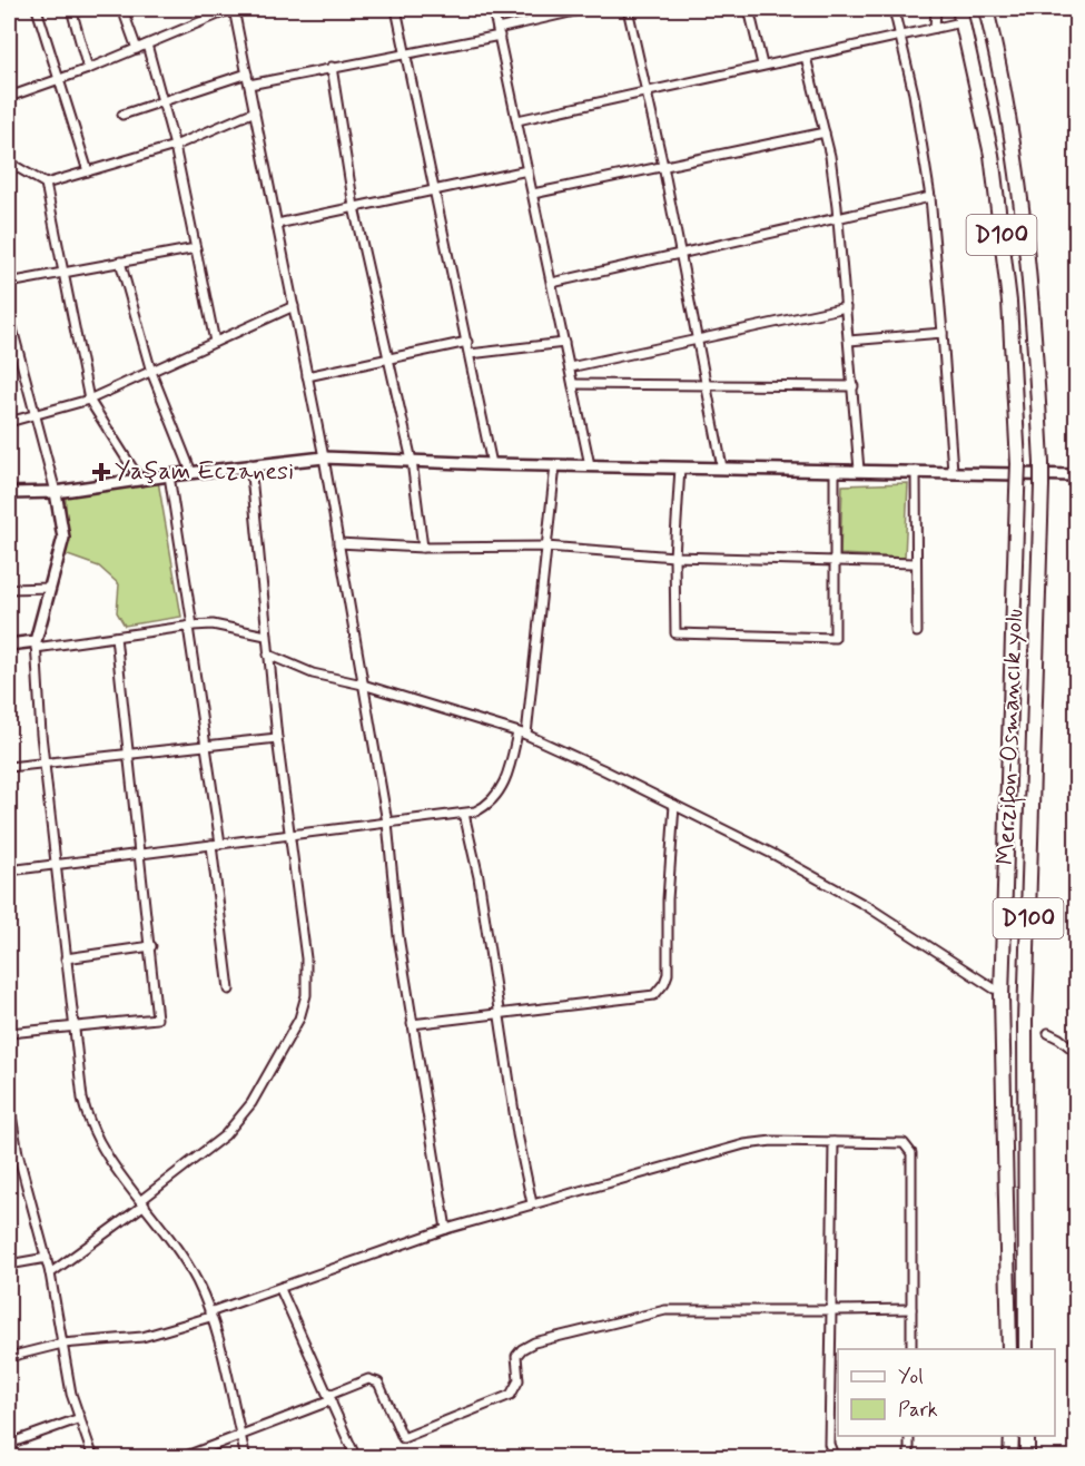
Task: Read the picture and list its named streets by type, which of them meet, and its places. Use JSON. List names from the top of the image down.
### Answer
{
  "streets": {
    "highway": ["D100", "Merzifon-Osmancık yolu"]
  },
  "places": {
    "health": ["Yaşam Eczanesi"]
  },
  "legend": ["Yol", "Park"]
}
